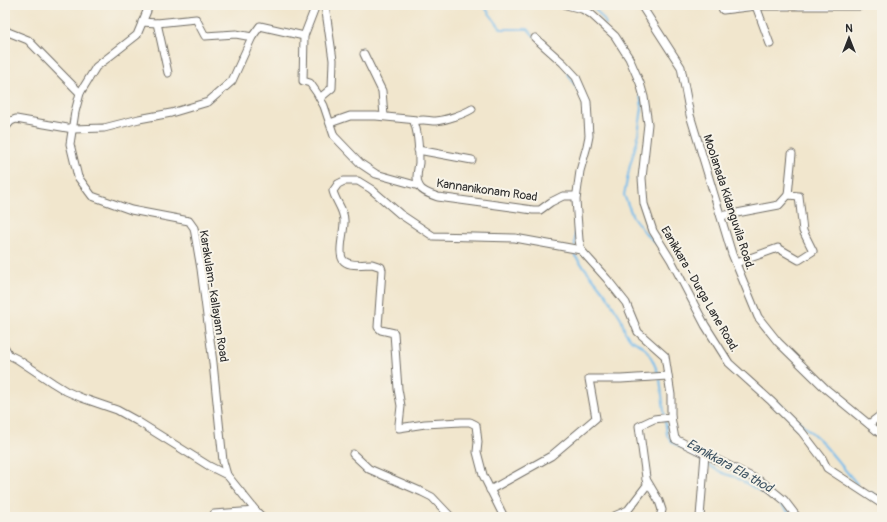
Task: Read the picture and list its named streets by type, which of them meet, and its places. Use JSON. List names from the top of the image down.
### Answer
{
  "streets": {
    "street": [
      "Kannanikonam Road",
      "Moolanada Kidanguvila Road.",
      "Eanikkara - Durga Lane Road.",
      "Karakulam- Kallayam Road"
    ]
  },
  "water": ["Eanikkara Ela thod"],
  "north": "top"
}
